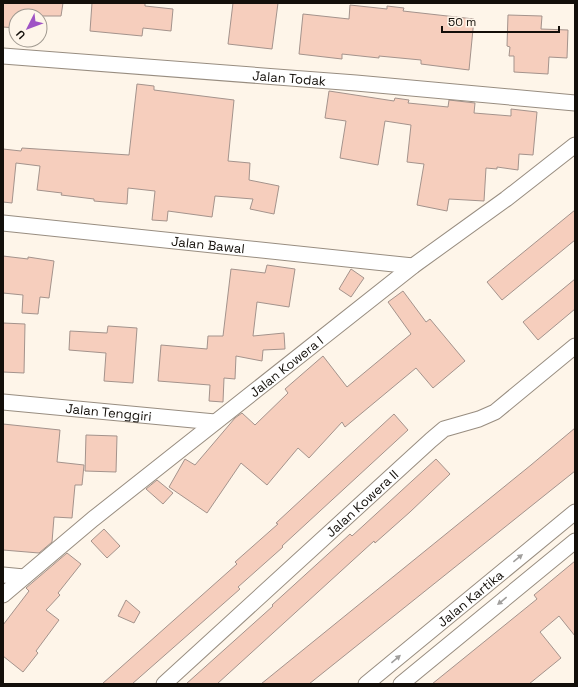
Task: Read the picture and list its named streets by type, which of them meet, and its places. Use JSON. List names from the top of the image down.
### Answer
{
  "streets": {
    "street": [
      "Jalan Todak",
      "Jalan Bawal",
      "Jalan Kowera I",
      "Jalan Tenggiri",
      "Jalan Kowera II",
      "Jalan Kartika"
    ]
  },
  "crossings": [
    ["Jalan Bawal", "Jalan Kowera I"],
    ["Jalan Kowera I", "Jalan Tenggiri"]
  ],
  "scale_bar": "50 m",
  "north": "bottom left"
}
